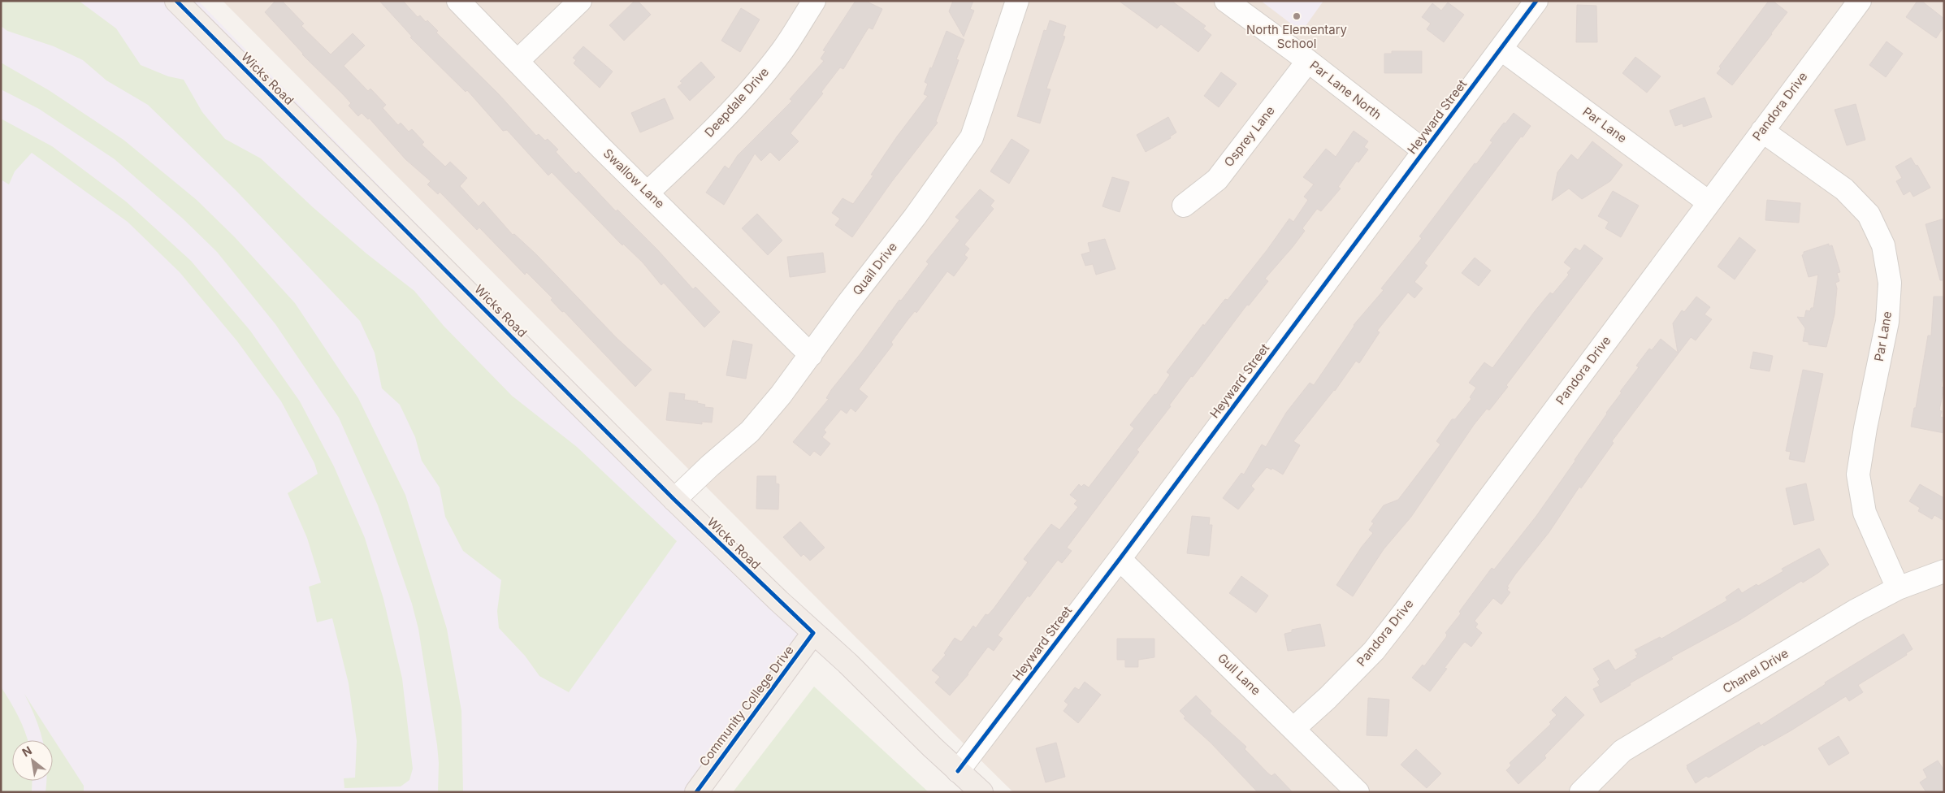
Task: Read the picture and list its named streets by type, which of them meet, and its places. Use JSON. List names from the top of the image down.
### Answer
{
  "streets": {
    "main road": ["Wicks Road", "Community College Drive"],
    "street": [
      "Par Lane North",
      "Deepdale Drive",
      "Pandora Drive",
      "Heyward Street",
      "Par Lane",
      "Osprey Lane",
      "Swallow Lane",
      "Quail Drive",
      "Chanel Drive",
      "Gull Lane"
    ]
  },
  "crossings": [
    ["Wicks Road", "Heyward Street"],
    ["Wicks Road", "Quail Drive"],
    ["Wicks Road", "Community College Drive"],
    ["Par Lane North", "Heyward Street"],
    ["Par Lane North", "Osprey Lane"],
    ["Deepdale Drive", "Swallow Lane"],
    ["Pandora Drive", "Par Lane"],
    ["Pandora Drive", "Gull Lane"],
    ["Heyward Street", "Par Lane"],
    ["Heyward Street", "Gull Lane"],
    ["Par Lane", "Chanel Drive"],
    ["Swallow Lane", "Quail Drive"]
  ],
  "places": ["North Elementary School"],
  "north": "top left"
}
